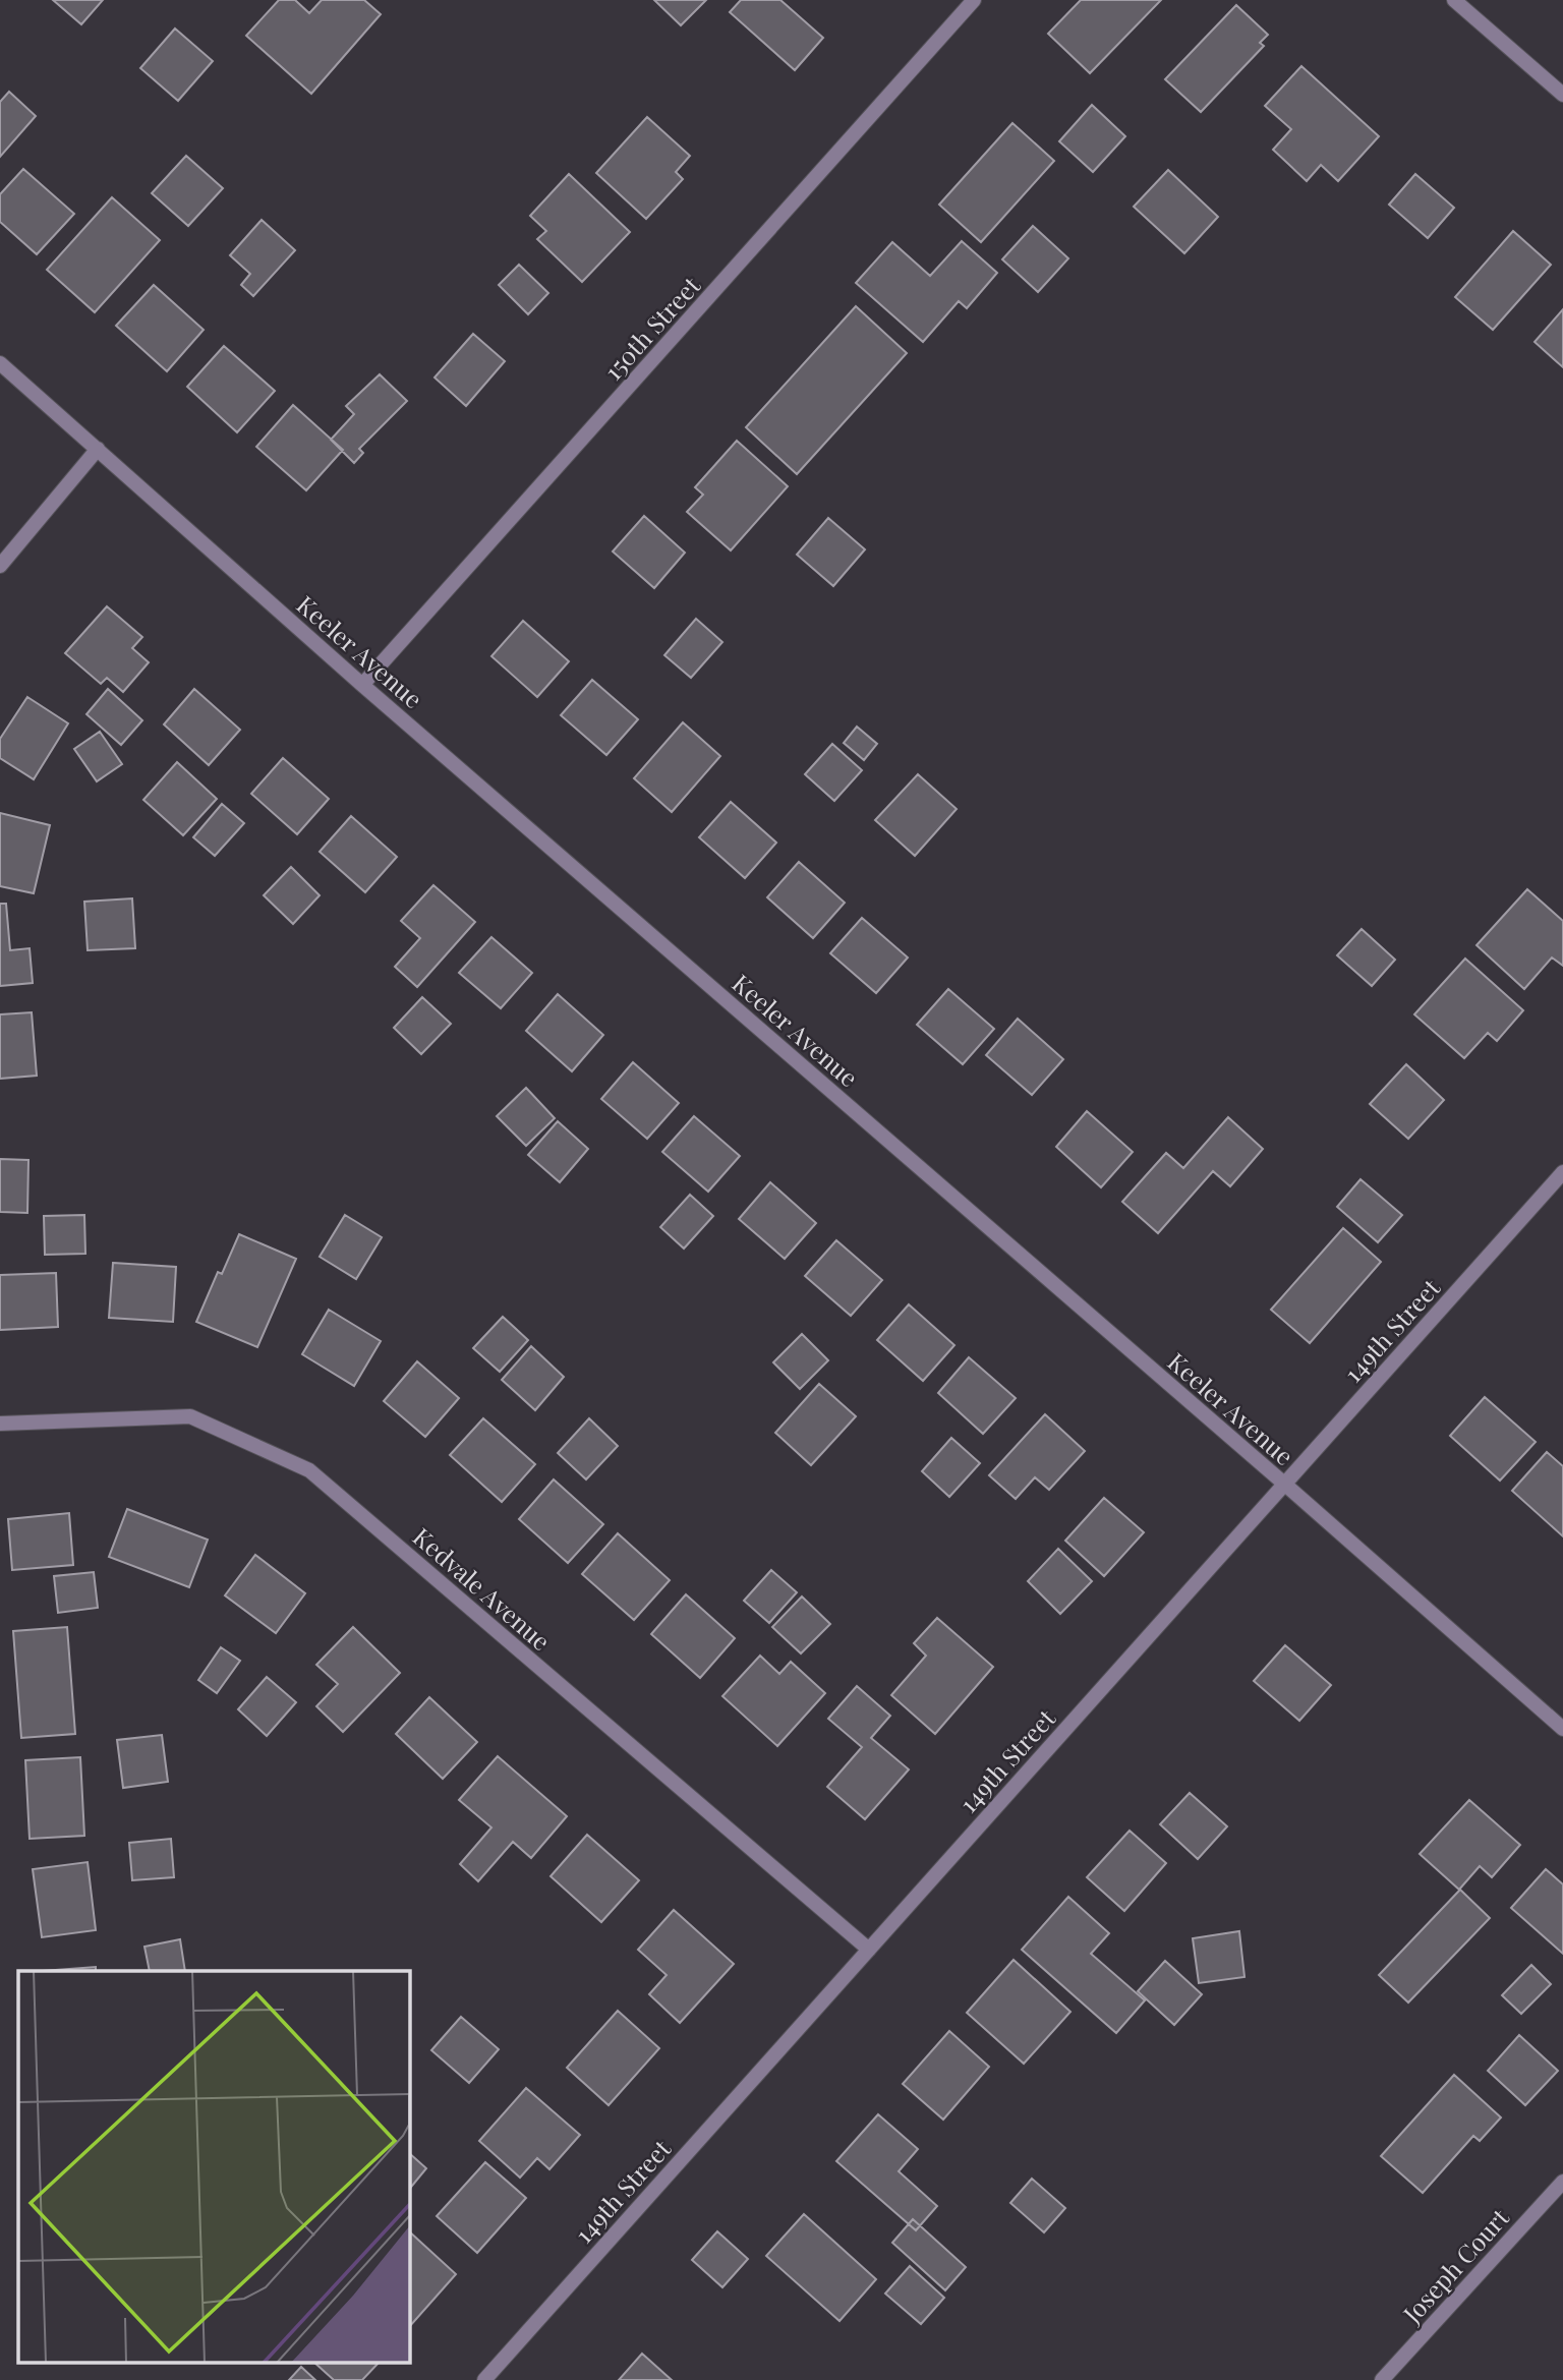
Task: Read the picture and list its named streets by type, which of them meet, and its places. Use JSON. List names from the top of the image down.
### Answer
{
  "streets": {
    "street": [
      "150th Street",
      "Keeler Avenue",
      "149th Street",
      "Kedvale Avenue",
      "Joseph Court"
    ]
  },
  "crossings": [
    ["150th Street", "Keeler Avenue"],
    ["Keeler Avenue", "149th Street"],
    ["149th Street", "Kedvale Avenue"]
  ]
}
